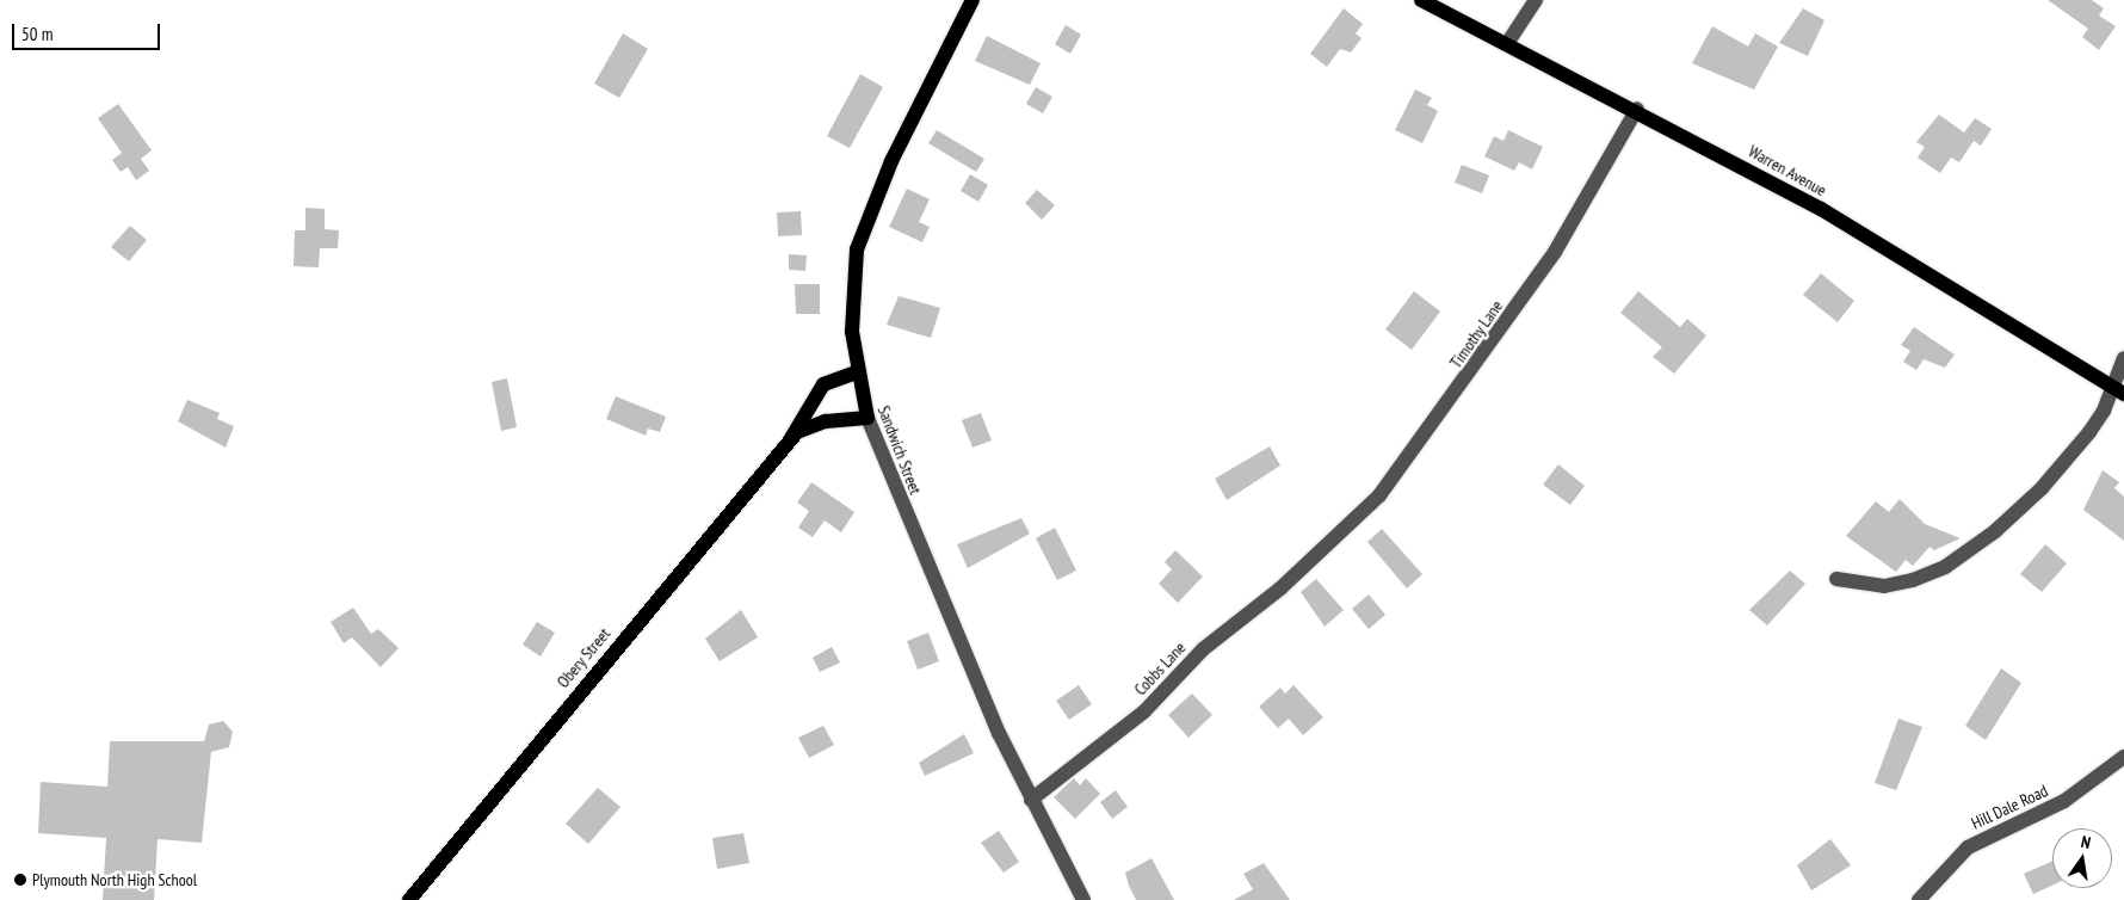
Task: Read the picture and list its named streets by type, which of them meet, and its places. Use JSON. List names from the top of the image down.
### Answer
{
  "streets": {
    "main road": ["Warren Avenue", "Sandwich Street", "Obery Street"],
    "street": ["Timothy Lane", "Cobbs Lane", "Hill Dale Road"]
  },
  "crossings": [
    ["Warren Avenue", "Timothy Lane"],
    ["Timothy Lane", "Cobbs Lane"],
    ["Sandwich Street", "Obery Street"],
    ["Sandwich Street", "Cobbs Lane"]
  ],
  "places": ["Plymouth North High School"],
  "scale_bar": "50 m",
  "north": "top"
}
